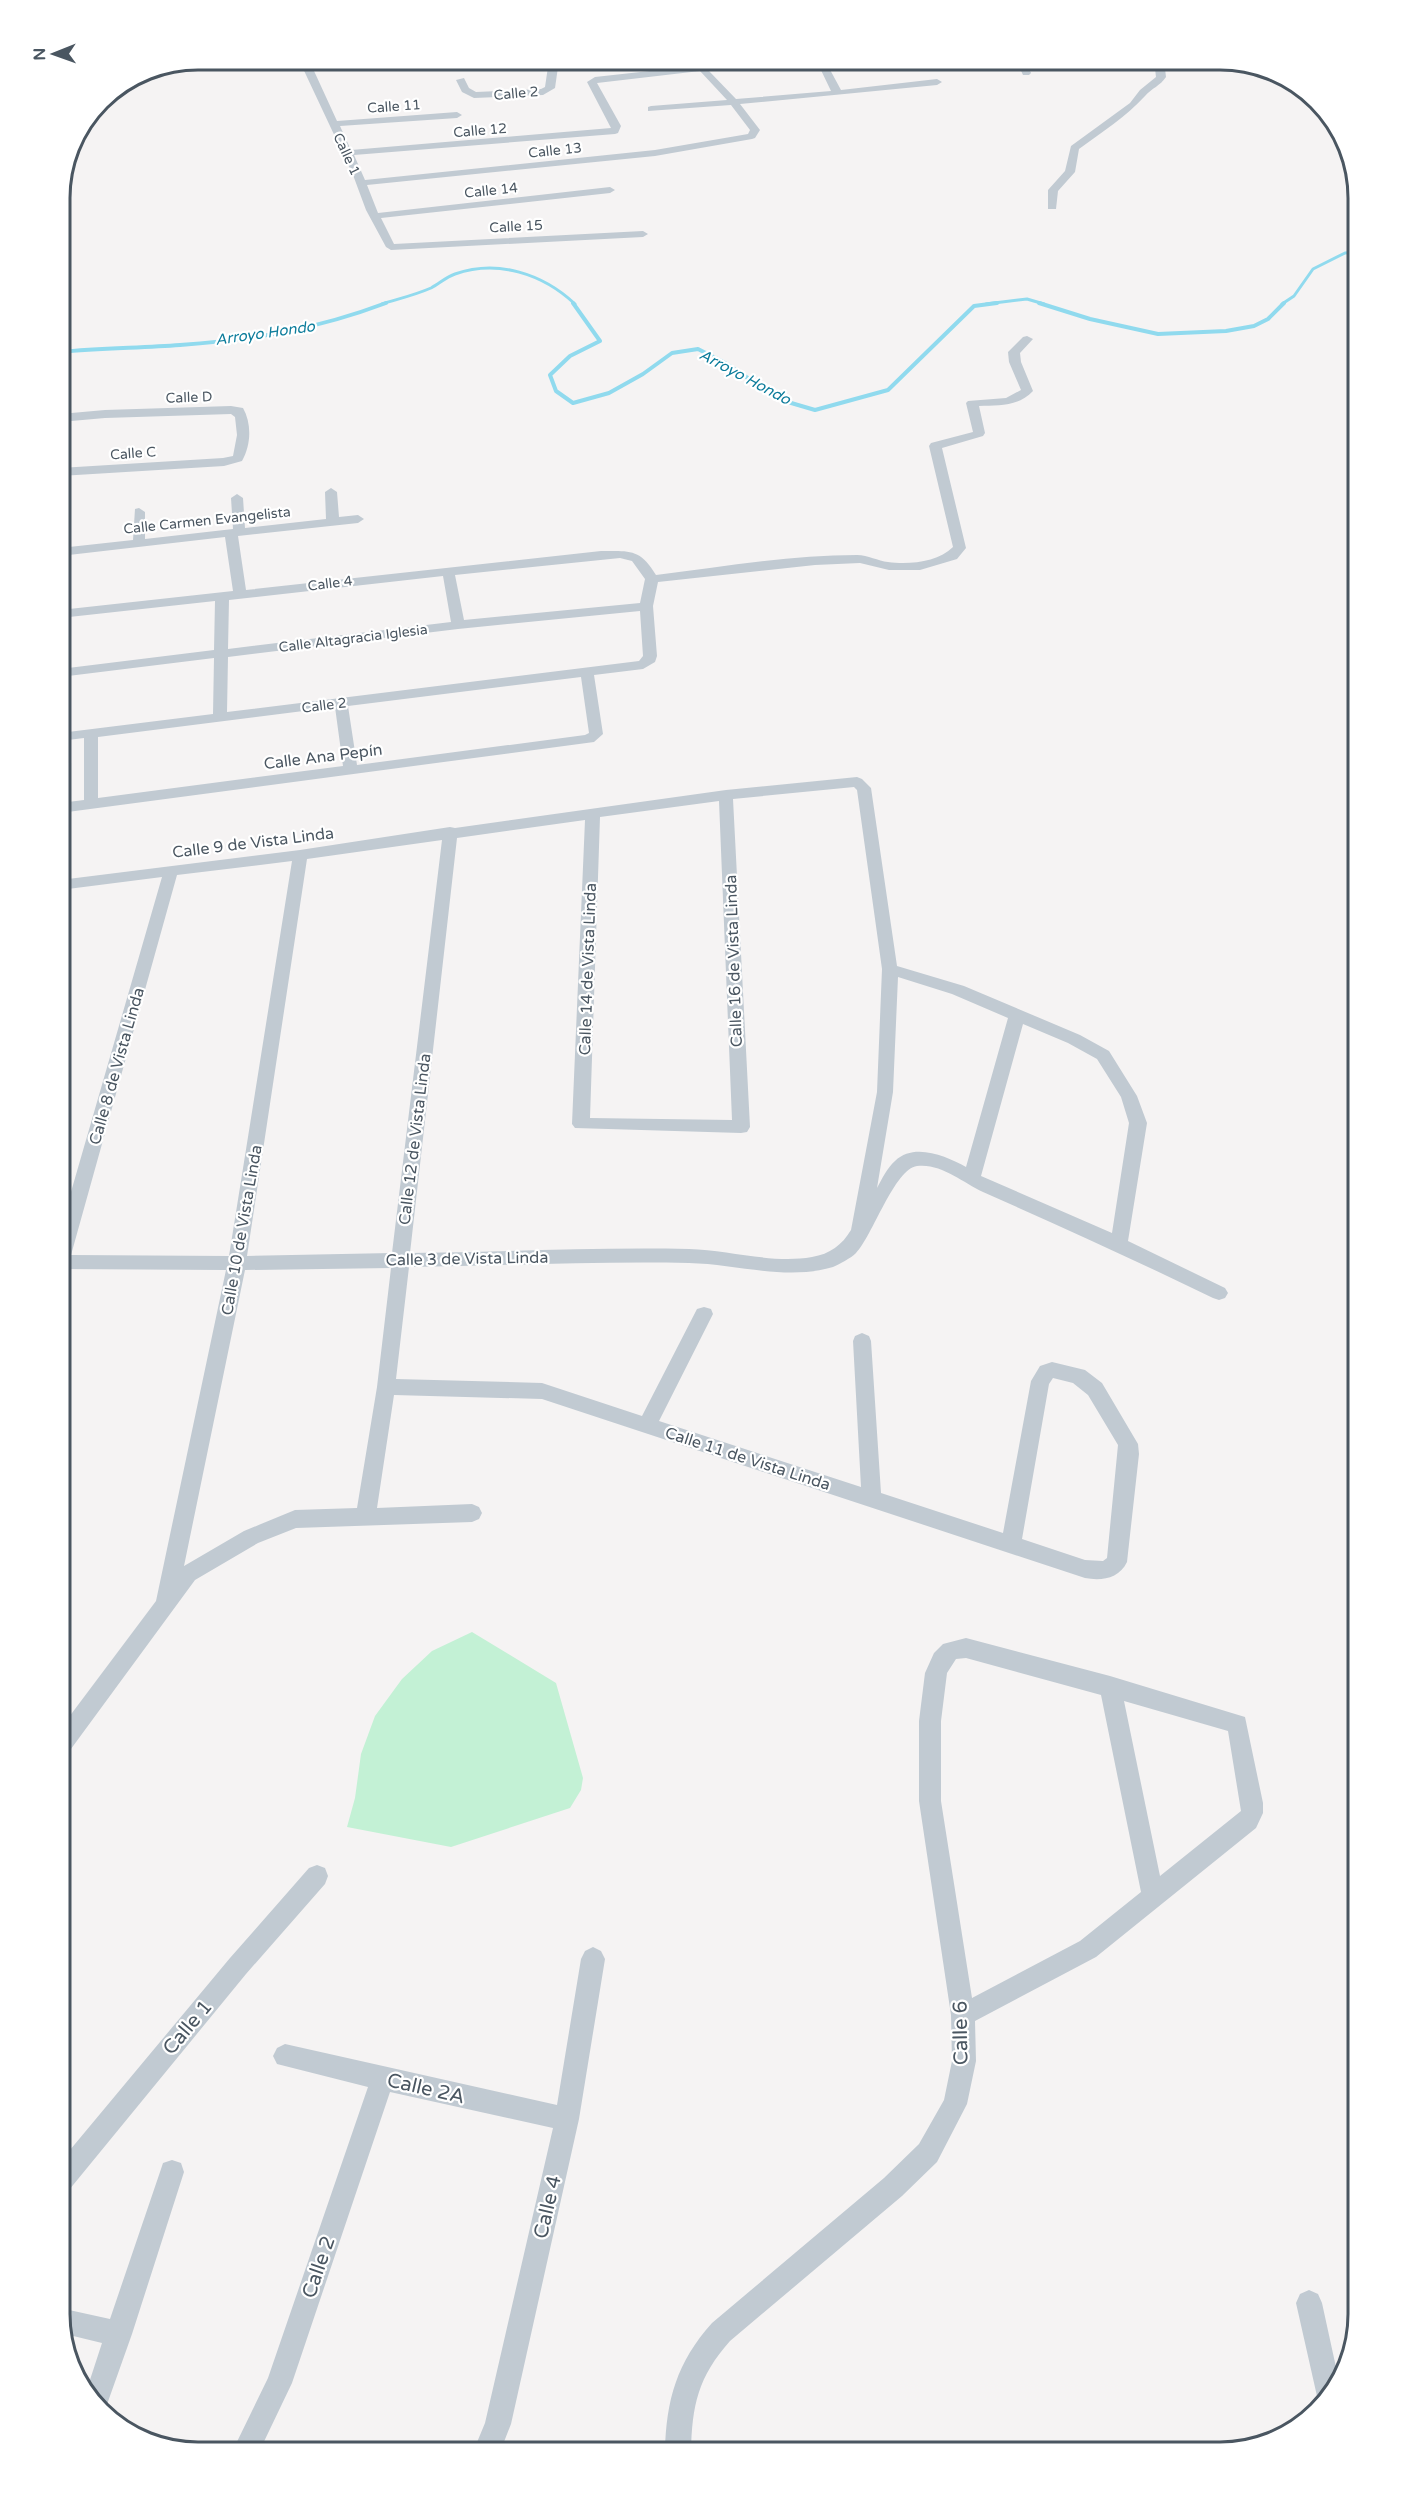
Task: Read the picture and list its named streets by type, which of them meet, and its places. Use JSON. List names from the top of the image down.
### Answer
{
  "streets": {
    "street": [
      "Calle 2",
      "Calle 11",
      "Calle 12",
      "Calle 13",
      "Calle 1",
      "Calle 14",
      "Calle 15",
      "Calle D",
      "Calle C",
      "Calle Carmen Evangelista",
      "Calle 4",
      "Calle Altagracia Iglesia",
      "Calle Ana Pepín",
      "Calle 9 de Vista Linda",
      "Calle 16 de Vista Linda",
      "Calle 14 de Vista Linda",
      "Calle 8 de Vista Linda",
      "Calle 12 de Vista Linda",
      "Calle 10 de Vista Linda",
      "Calle 3 de Vista Linda",
      "Calle 11 de Vista Linda",
      "Calle 6",
      "Calle 2A"
    ]
  },
  "crossings": [
    ["Calle 2", "Calle Altagracia Iglesia"],
    ["Calle 2", "Calle Ana Pepín"],
    ["Calle 2", "Calle 2A"],
    ["Calle 11", "Calle 1"],
    ["Calle 12", "Calle 1"],
    ["Calle 13", "Calle 1"],
    ["Calle 1", "Calle 14"],
    ["Calle 1", "Calle 15"],
    ["Calle D", "Calle C"],
    ["Calle 4", "Calle 2A"],
    ["Calle 9 de Vista Linda", "Calle 16 de Vista Linda"],
    ["Calle 9 de Vista Linda", "Calle 14 de Vista Linda"],
    ["Calle 9 de Vista Linda", "Calle 8 de Vista Linda"],
    ["Calle 9 de Vista Linda", "Calle 12 de Vista Linda"],
    ["Calle 9 de Vista Linda", "Calle 10 de Vista Linda"],
    ["Calle 16 de Vista Linda", "Calle 14 de Vista Linda"],
    ["Calle 12 de Vista Linda", "Calle 3 de Vista Linda"],
    ["Calle 12 de Vista Linda", "Calle 11 de Vista Linda"],
    ["Calle 10 de Vista Linda", "Calle 3 de Vista Linda"]
  ],
  "water": ["Arroyo Hondo"],
  "north": "left"
}
